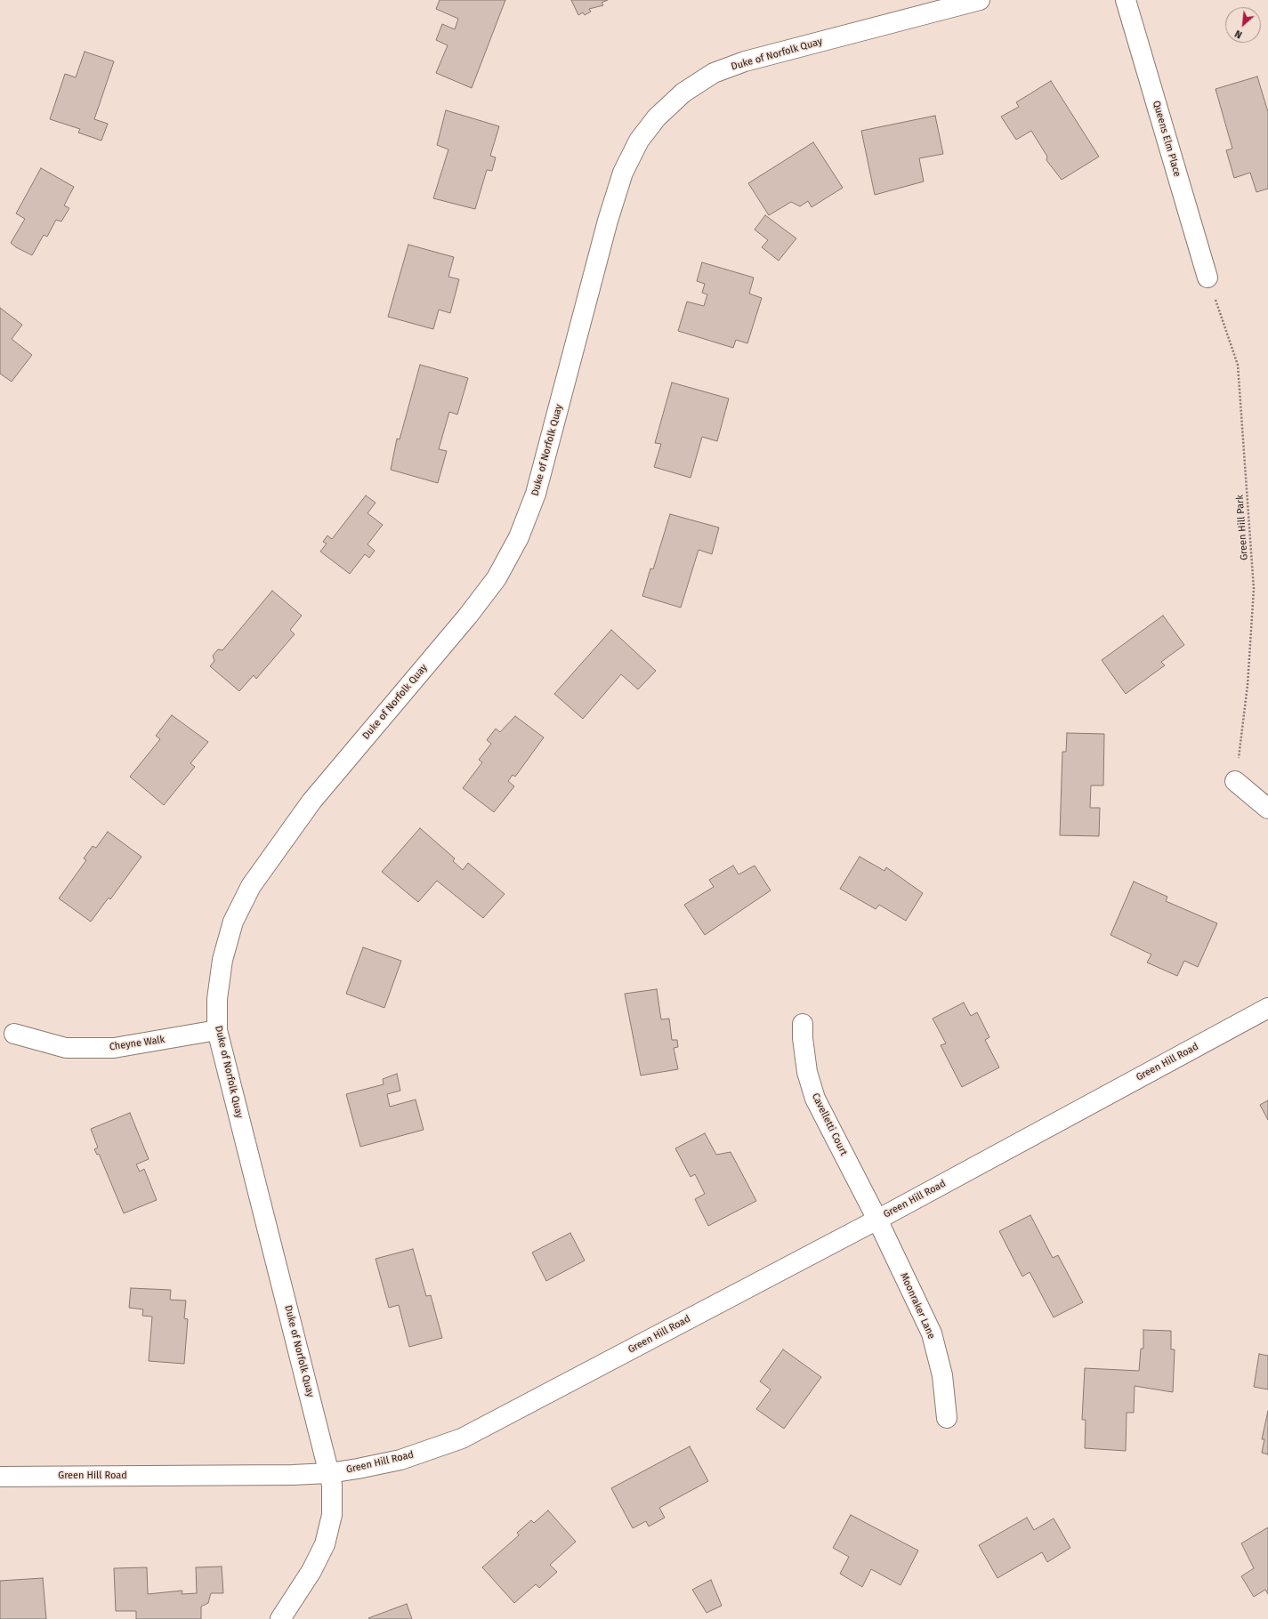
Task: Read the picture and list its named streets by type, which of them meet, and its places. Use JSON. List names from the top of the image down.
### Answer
{
  "streets": {
    "street": [
      "Duke of Norfolk Quay",
      "Queens Elm Place",
      "Cheyne Walk",
      "Green Hill Road",
      "Cavelletti Court",
      "Moonraker Lane"
    ],
    "path": ["Green Hill Park"]
  },
  "crossings": [
    ["Duke of Norfolk Quay", "Cheyne Walk"],
    ["Duke of Norfolk Quay", "Green Hill Road"],
    ["Queens Elm Place", "Green Hill Park"],
    ["Green Hill Road", "Cavelletti Court"],
    ["Green Hill Road", "Moonraker Lane"],
    ["Cavelletti Court", "Moonraker Lane"]
  ],
  "north": "bottom left"
}
